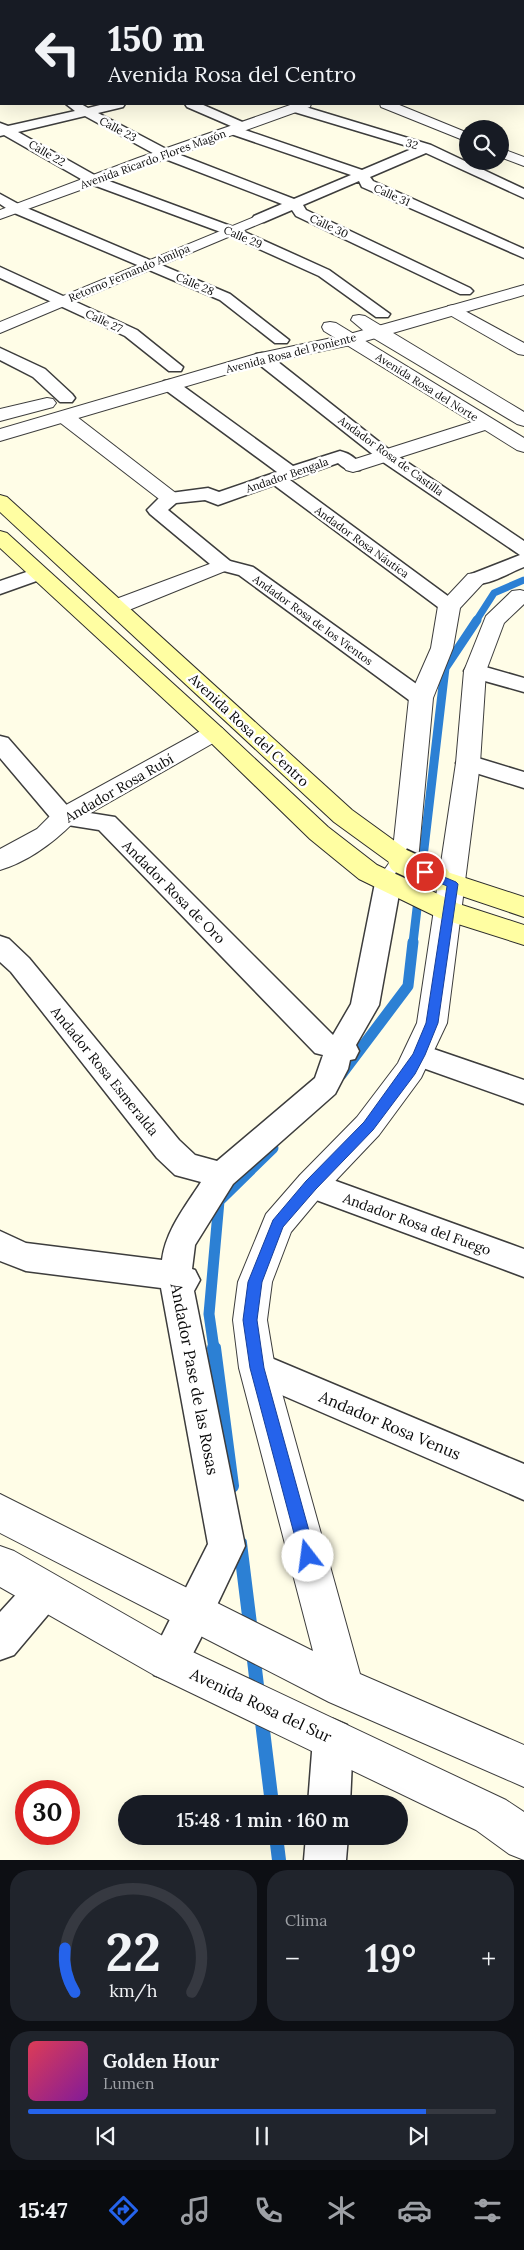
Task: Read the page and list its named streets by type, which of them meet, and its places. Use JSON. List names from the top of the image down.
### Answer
{
  "streets": {
    "main road": ["Avenida Rosa del Centro"],
    "street": [
      "Calle 23",
      "32",
      "Calle 22",
      "Avenida Ricardo Flores Magón",
      "Calle 31",
      "Calle 30",
      "Calle 29",
      "Retorno Fernando Amilpa",
      "Calle 28",
      "Calle 27",
      "Avenida Rosa del Poniente",
      "Avenida Rosa del Norte",
      "Andador Rosa de Castilla",
      "Andador Bengala",
      "Andador Rosa Náutica",
      "Andador Rosa de los Vientos",
      "Andador Rosa Rubí",
      "Andador Rosa de Oro",
      "Andador Rosa Esmeralda",
      "Andador Rosa del Fuego",
      "Andador Pase de las Rosas",
      "Andador Rosa Venus",
      "Avenida Rosa del Sur"
    ]
  },
  "crossings": [
    ["Calle 23", "Avenida Ricardo Flores Magón"],
    ["Calle 23", "Calle 30"],
    ["32", "Avenida Ricardo Flores Magón"],
    ["Calle 22", "Avenida Ricardo Flores Magón"],
    ["Calle 22", "Calle 29"],
    ["Avenida Ricardo Flores Magón", "Calle 31"],
    ["Avenida Ricardo Flores Magón", "Calle 30"],
    ["Avenida Ricardo Flores Magón", "Calle 29"],
    ["Avenida Ricardo Flores Magón", "Calle 28"],
    ["Calle 30", "Avenida Rosa del Poniente"],
    ["Calle 29", "Retorno Fernando Amilpa"],
    ["Calle 29", "Avenida Rosa del Poniente"],
    ["Retorno Fernando Amilpa", "Calle 28"],
    ["Retorno Fernando Amilpa", "Calle 27"],
    ["Calle 28", "Avenida Rosa del Poniente"],
    ["Calle 27", "Avenida Rosa del Poniente"],
    ["Avenida Rosa del Poniente", "Avenida Rosa del Norte"],
    ["Avenida Rosa del Poniente", "Andador Rosa de Castilla"],
    ["Avenida Rosa del Poniente", "Andador Rosa Náutica"],
    ["Avenida Rosa del Norte", "Andador Bengala"],
    ["Andador Rosa de Castilla", "Andador Bengala"],
    ["Andador Bengala", "Andador Rosa Náutica"],
    ["Andador Bengala", "Andador Rosa de los Vientos"],
    ["Avenida Rosa del Centro", "Andador Rosa Rubí"],
    ["Avenida Rosa del Centro", "Andador Pase de las Rosas"],
    ["Andador Rosa Rubí", "Andador Rosa de Oro"],
    ["Andador Rosa de Oro", "Andador Pase de las Rosas"],
    ["Andador Rosa Esmeralda", "Andador Pase de las Rosas"],
    ["Andador Pase de las Rosas", "Avenida Rosa del Sur"]
  ],
  "page": {
    "turn": ["150 m", "Avenida Rosa del Centro"],
    "limit": "30",
    "trip": "15:48 · 1 min · 160 m",
    "tile": "Clima",
    "heat": ["−", "19°", "+"],
    "song": ["Golden Hour", "Lumen"],
    "tabs": "15:47",
    "gauge": ["22", "km/h"]
  }
}
